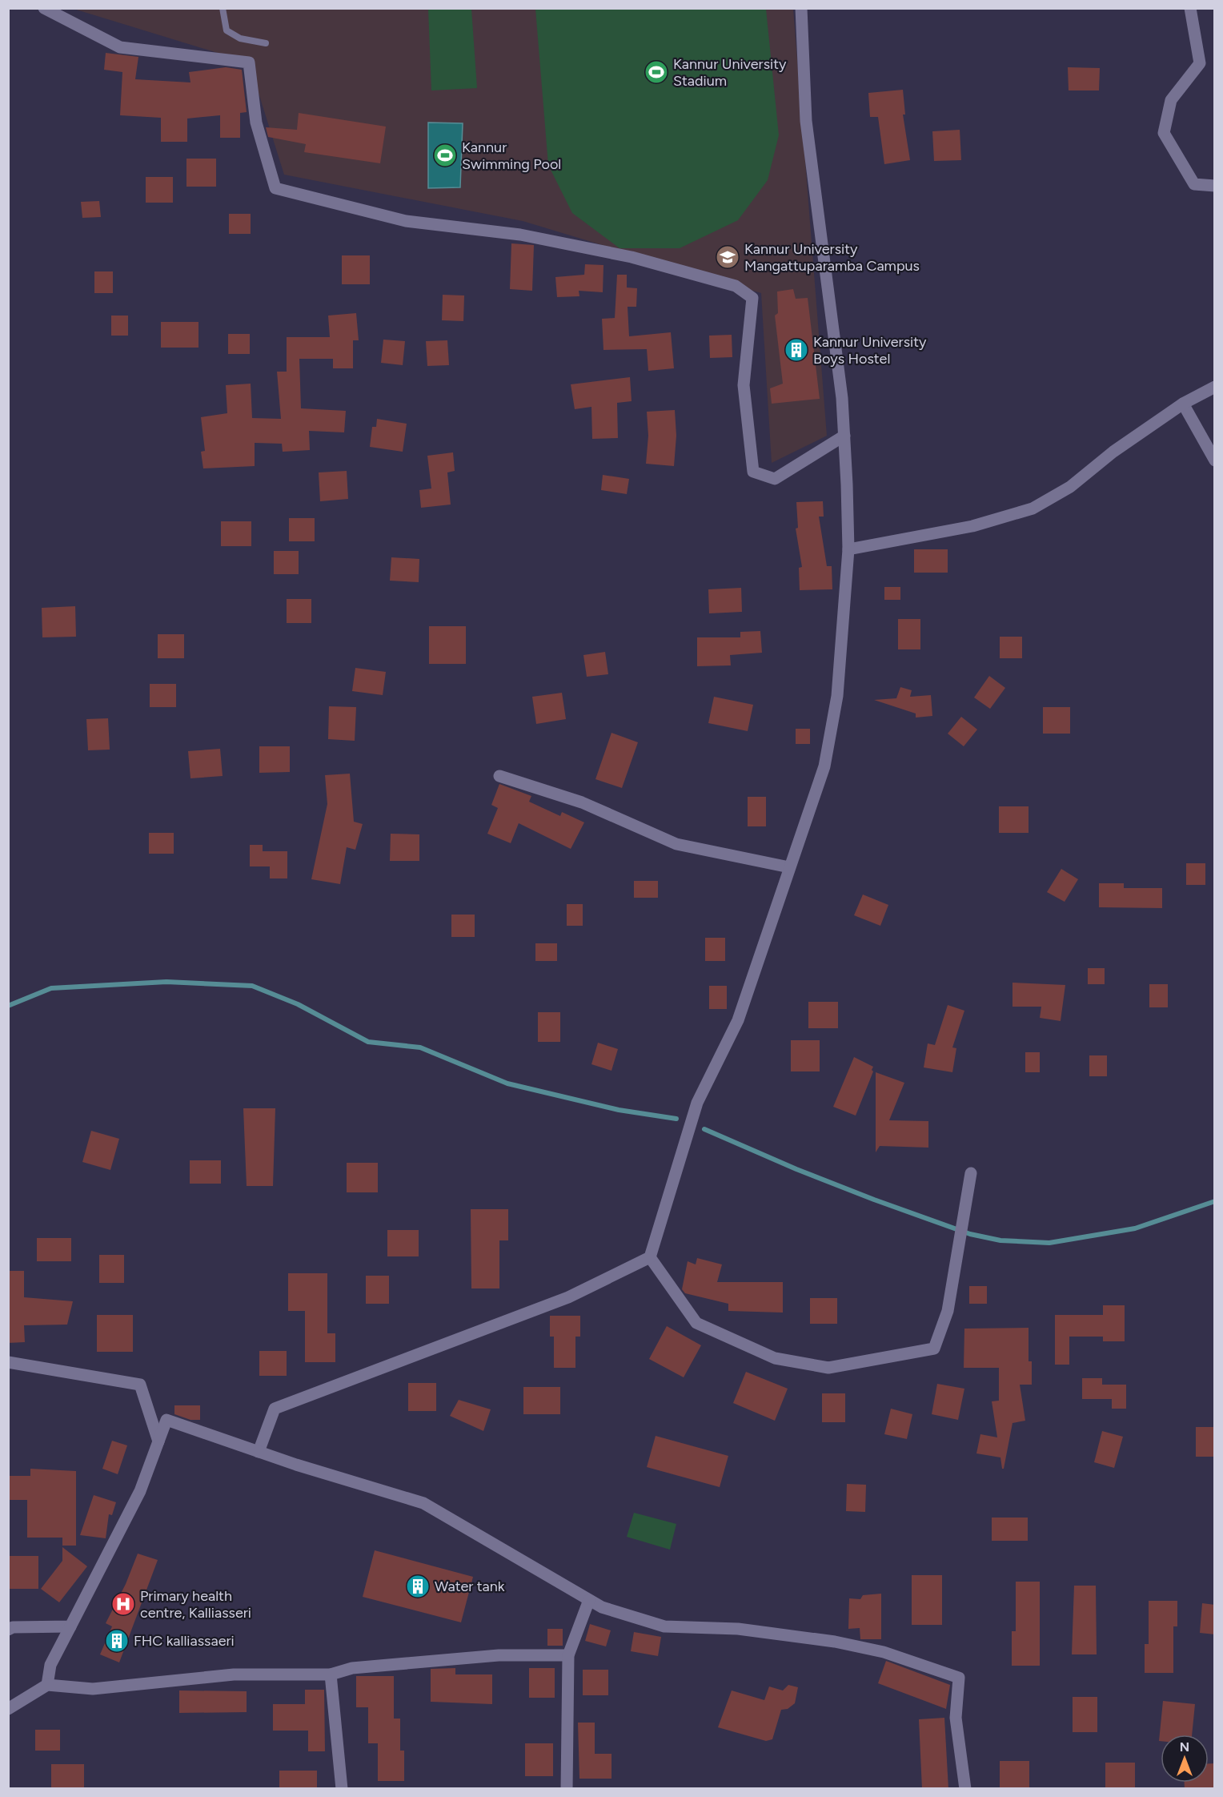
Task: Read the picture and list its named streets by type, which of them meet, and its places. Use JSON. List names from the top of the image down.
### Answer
{
  "places": {
    "sports": ["Kannur University Stadium", "Kannur Swimming Pool"],
    "school or university": ["Kannur University Mangattuparamba Campus"],
    "building": ["Kannur University Boys Hostel", "Water tank", "FHC kalliassaeri"],
    "hospital": ["Primary health centre, Kalliasseri"]
  },
  "north": "top"
}
